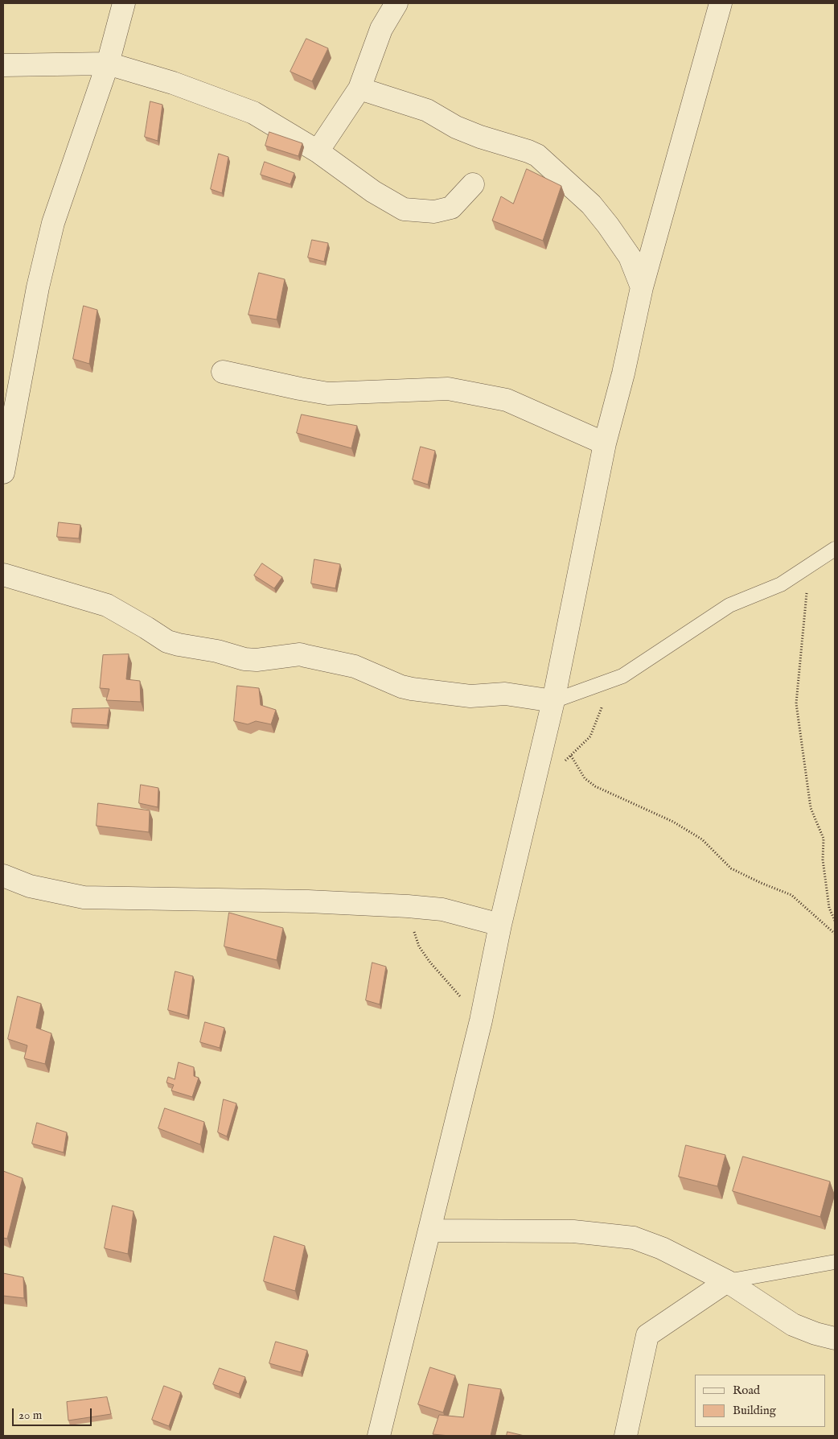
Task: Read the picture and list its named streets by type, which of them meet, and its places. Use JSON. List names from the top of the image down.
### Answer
{
  "legend": ["Road", "Building"],
  "scale_bar": "20 m"
}
